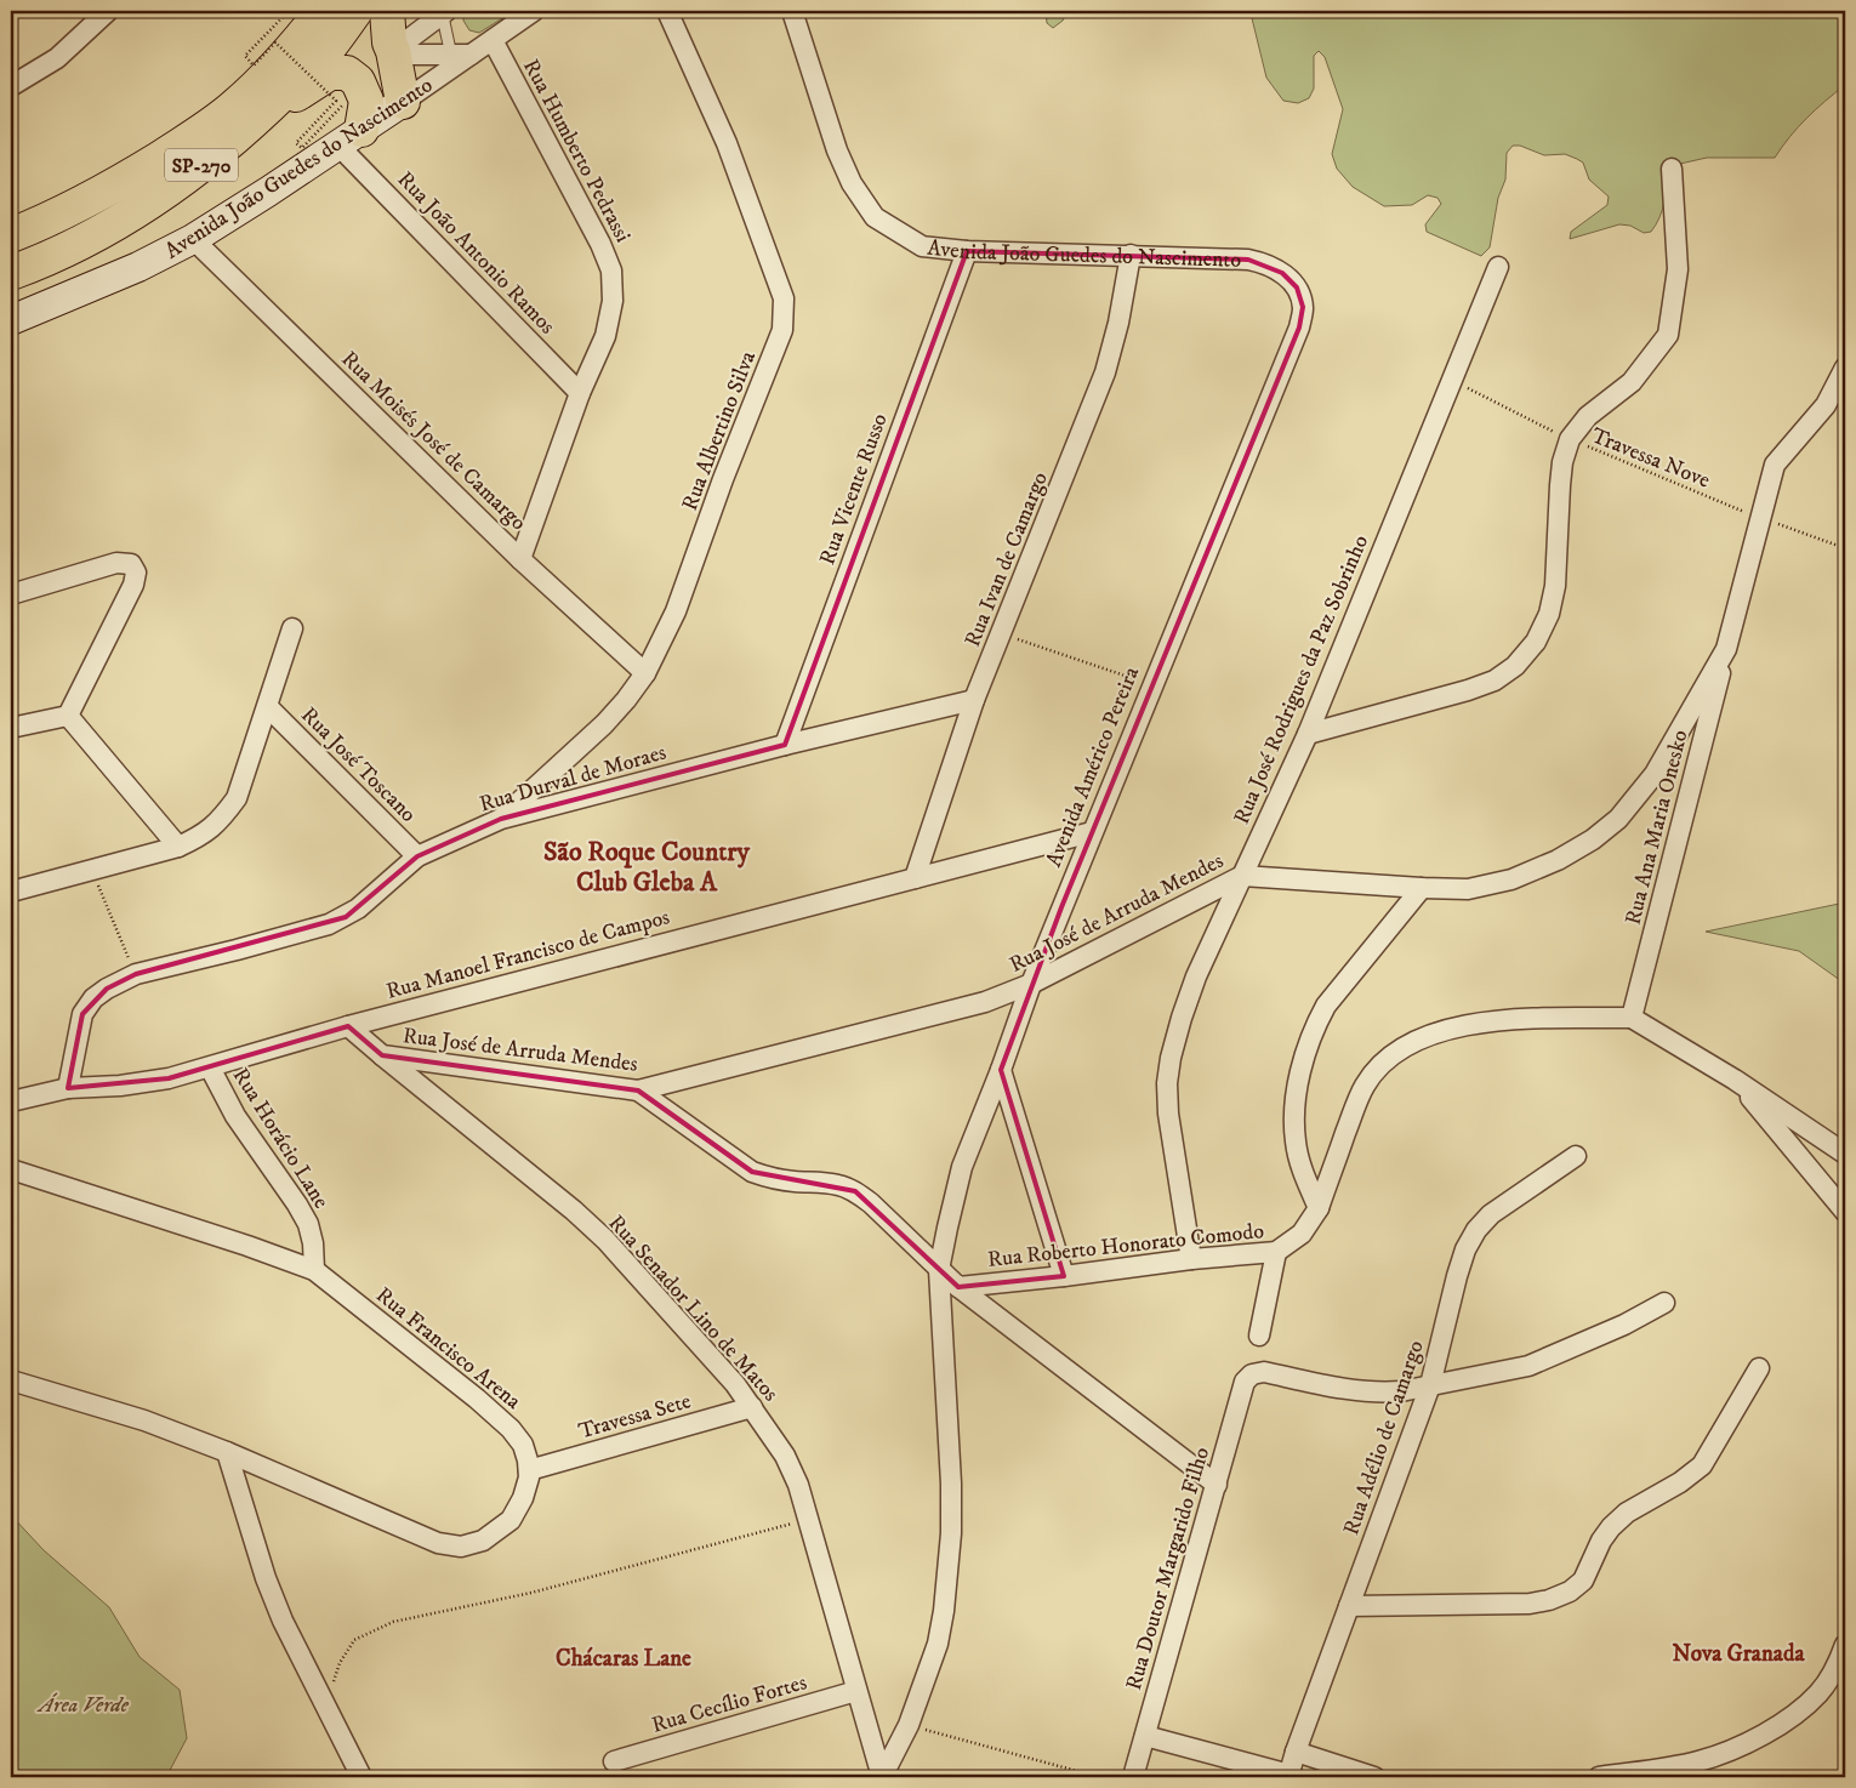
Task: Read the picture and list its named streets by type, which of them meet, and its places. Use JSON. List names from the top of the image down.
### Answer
{
  "streets": {
    "highway": ["SP-270"],
    "street": [
      "Rua Humberto Pedrassi",
      "Avenida João Guedes do Nascimento",
      "Rua João Antonio Ramos",
      "Rua Albertino Silva",
      "Rua Moisés José de Camargo",
      "Rua Vicente Russo",
      "Rua Ivan de Camargo",
      "Rua José Rodrigues da Paz Sobrinho",
      "Rua José Toscano",
      "Avenida Américo Pereira",
      "Rua Durval de Moraes",
      "Rua Ana Maria Onesko",
      "Rua José de Arruda Mendes",
      "Rua Manoel Francisco de Campos",
      "Rua Horácio Lane",
      "Rua Roberto Honorato Comodo",
      "Rua Senador Lino de Matos",
      "Rua Francisco Arena",
      "Travessa Sete",
      "Rua Adélio de Camargo",
      "Rua Doutor Margarido Filho",
      "Rua Cecílio Fortes"
    ],
    "path": ["Travessa Nove"]
  },
  "crossings": [
    ["Rua Humberto Pedrassi", "Avenida João Guedes do Nascimento"],
    ["Rua Humberto Pedrassi", "Rua João Antonio Ramos"],
    ["Rua Humberto Pedrassi", "Rua Moisés José de Camargo"],
    ["Avenida João Guedes do Nascimento", "Rua João Antonio Ramos"],
    ["Avenida João Guedes do Nascimento", "Rua Moisés José de Camargo"],
    ["Avenida João Guedes do Nascimento", "Rua Vicente Russo"],
    ["Avenida João Guedes do Nascimento", "Rua Ivan de Camargo"],
    ["Avenida João Guedes do Nascimento", "Avenida Américo Pereira"],
    ["Rua Albertino Silva", "Rua Moisés José de Camargo"],
    ["Rua Albertino Silva", "Rua Durval de Moraes"],
    ["Travessa Nove", "Rua José Rodrigues da Paz Sobrinho"],
    ["Travessa Nove", "Rua José de Arruda Mendes"],
    ["Rua Vicente Russo", "Rua Durval de Moraes"],
    ["Rua Ivan de Camargo", "Rua Durval de Moraes"],
    ["Rua Ivan de Camargo", "Rua Manoel Francisco de Campos"],
    ["Rua José Rodrigues da Paz Sobrinho", "Rua José de Arruda Mendes"],
    ["Rua José Rodrigues da Paz Sobrinho", "Rua Roberto Honorato Comodo"],
    ["Rua José Toscano", "Rua Durval de Moraes"],
    ["Avenida Américo Pereira", "Rua José de Arruda Mendes"],
    ["Avenida Américo Pereira", "Rua Manoel Francisco de Campos"],
    ["Avenida Américo Pereira", "Rua Senador Lino de Matos"],
    ["Rua Durval de Moraes", "Rua Manoel Francisco de Campos"],
    ["Rua Ana Maria Onesko", "Rua José de Arruda Mendes"],
    ["Rua Ana Maria Onesko", "Rua Roberto Honorato Comodo"],
    ["Rua José de Arruda Mendes", "Rua Manoel Francisco de Campos"],
    ["Rua José de Arruda Mendes", "Rua Senador Lino de Matos"],
    ["Rua Manoel Francisco de Campos", "Rua Horácio Lane"],
    ["Rua Horácio Lane", "Rua Francisco Arena"],
    ["Rua Senador Lino de Matos", "Travessa Sete"],
    ["Rua Senador Lino de Matos", "Rua Cecílio Fortes"],
    ["Rua Francisco Arena", "Travessa Sete"],
    ["Rua Adélio de Camargo", "Rua Doutor Margarido Filho"]
  ],
  "districts": ["São Roque Country Club Gleba A", "Nova Granada", "Chácaras Lane"],
  "parks": ["Área Verde"]
}
